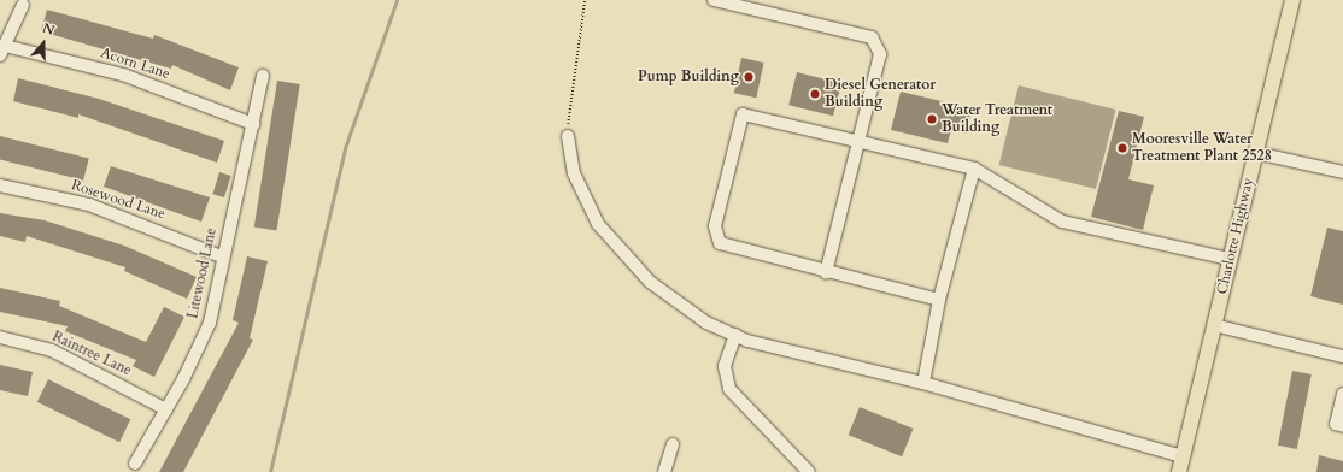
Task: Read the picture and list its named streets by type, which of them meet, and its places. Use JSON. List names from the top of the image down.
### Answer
{
  "streets": {
    "main road": ["Charlotte Highway"],
    "street": [
      "Acorn Lane",
      "Rosewood Lane",
      "Litewood Lane",
      "Raintree Lane"
    ]
  },
  "crossings": [
    ["Acorn Lane", "Litewood Lane"],
    ["Rosewood Lane", "Litewood Lane"],
    ["Litewood Lane", "Raintree Lane"]
  ],
  "places": [
    "Pump Building",
    "Diesel Generator Building",
    "Water Treatment Building",
    "Mooresville Water Treatment Plant 2528"
  ],
  "north": "top"
}
